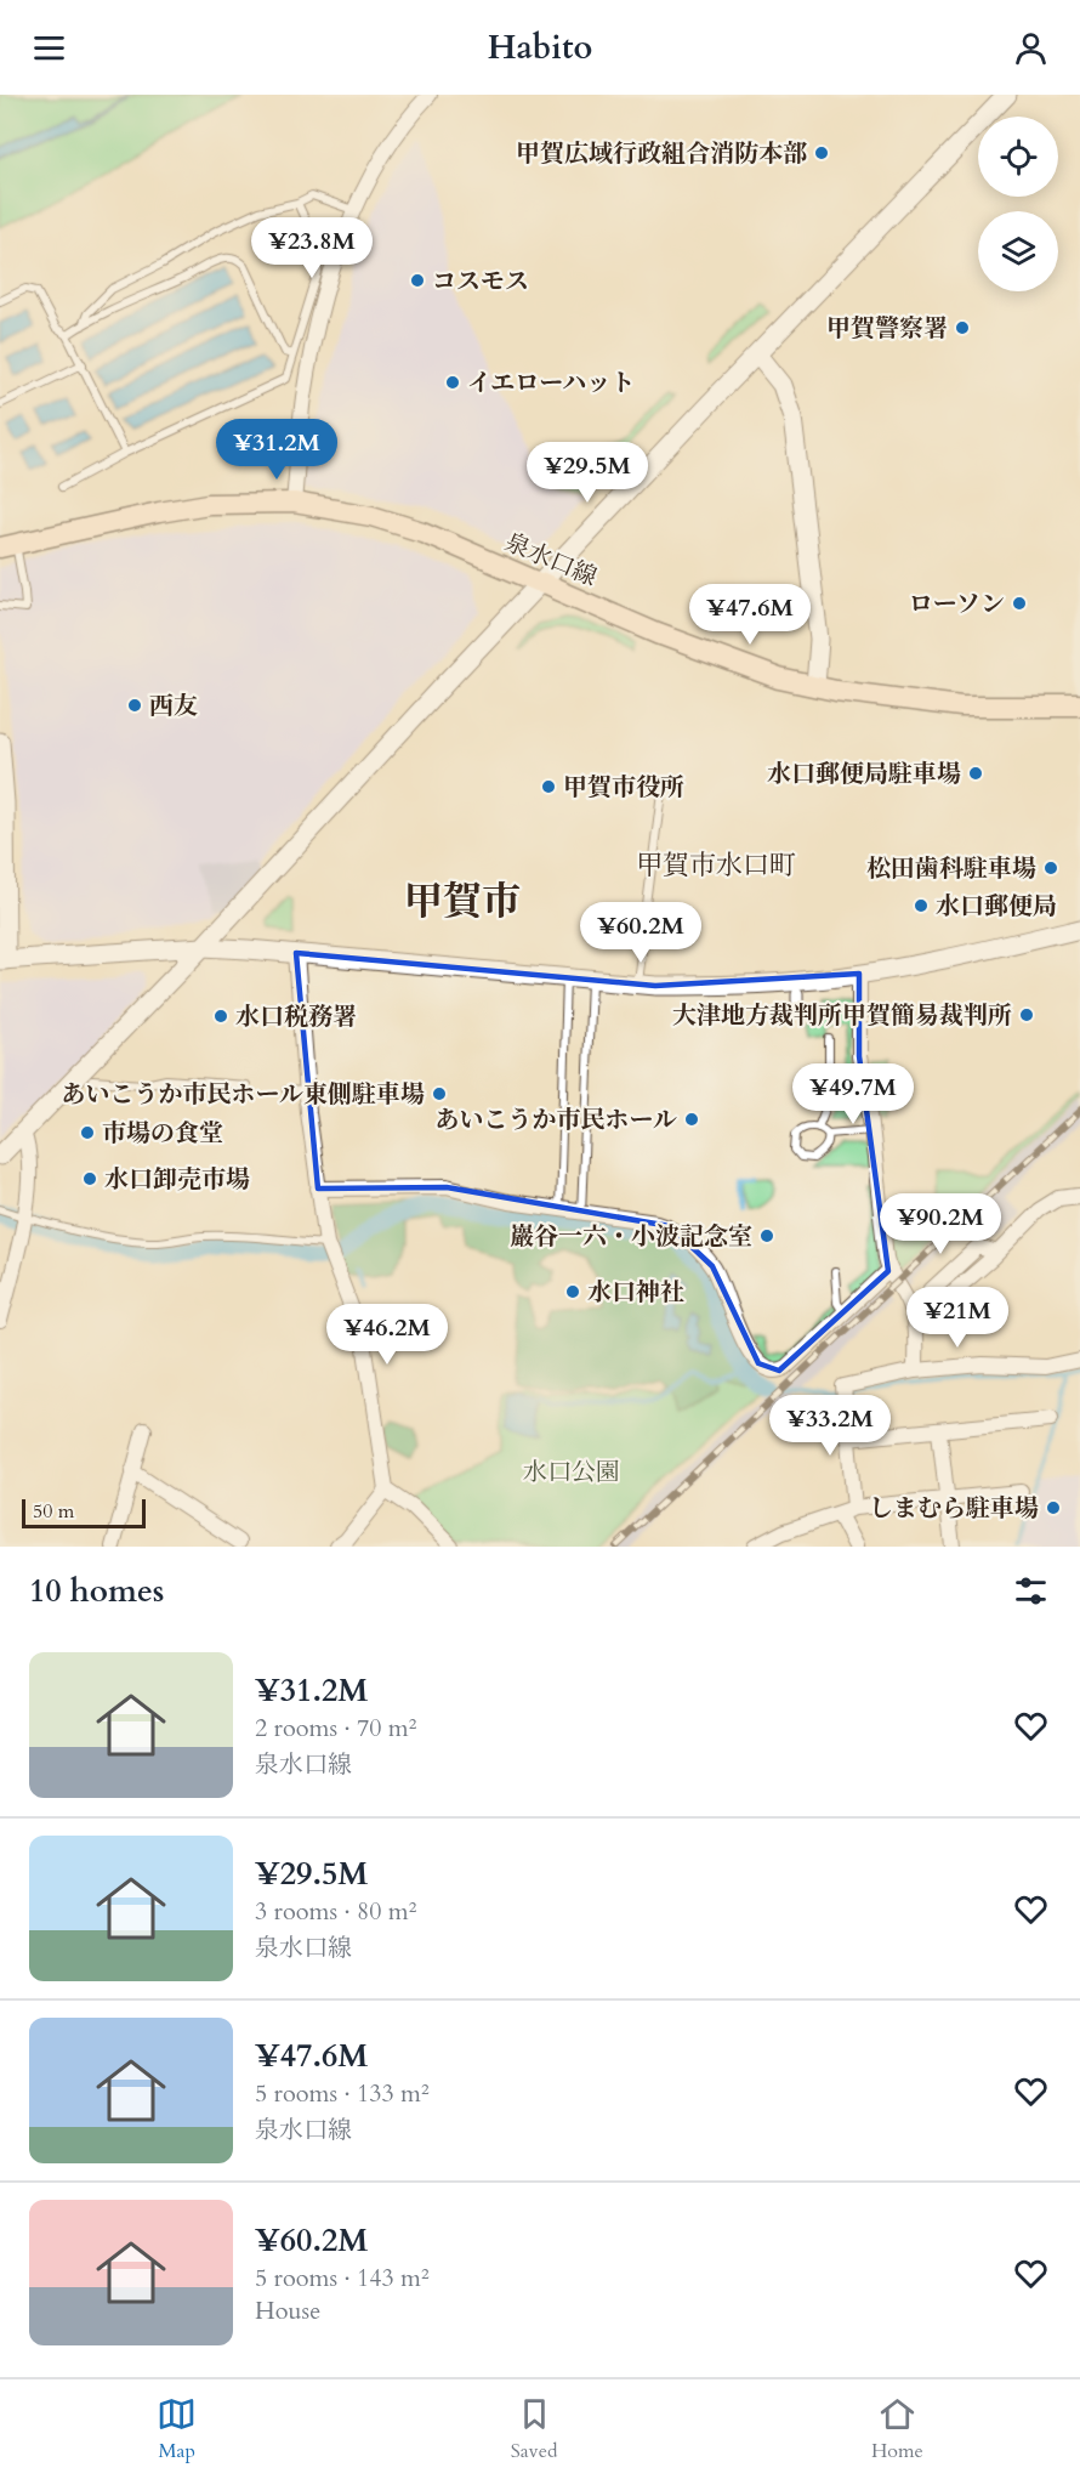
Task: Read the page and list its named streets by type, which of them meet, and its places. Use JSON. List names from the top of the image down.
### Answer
{
  "streets": {
    "main road": ["泉水口線"]
  },
  "districts": ["甲賀市水口町", "甲賀市"],
  "parks": ["水口公園"],
  "places": [
    "甲賀広域行政組合消防本部",
    "コスモス",
    "甲賀警察署",
    "イエローハット",
    "ローソン",
    "西友",
    "水口郵便局駐車場",
    "甲賀市役所",
    "松田歯科駐車場",
    "水口郵便局",
    "大津地方裁判所甲賀簡易裁判所",
    "水口税務署",
    "あいこうか市民ホール東側駐車場",
    "あいこうか市民ホール",
    "市場の食堂",
    "水口卸売市場",
    "巖谷一六・小波記念室",
    "水口神社",
    "しまむら駐車場"
  ],
  "scale_bar": "50 m",
  "page": {
    "header": "Habito",
    "price": [
      "¥23.8M",
      "¥31.2M",
      "¥29.5M",
      "¥47.6M",
      "¥60.2M",
      "¥49.7M",
      "¥90.2M",
      "¥21M",
      "¥46.2M",
      "¥33.2M"
    ],
    "scale": "50 m",
    "heading": "10 homes",
    "list": [
      {
        "name": "¥31.2M",
        "note": "2 rooms · 70 m² · 泉水口線"
      },
      {
        "name": "¥29.5M",
        "note": "3 rooms · 80 m² · 泉水口線"
      },
      {
        "name": "¥47.6M",
        "note": "5 rooms · 133 m² · 泉水口線"
      },
      {
        "name": "¥60.2M",
        "note": "5 rooms · 143 m² · House"
      }
    ],
    "tabs": ["Map", "Saved", "Home"]
  }
}
